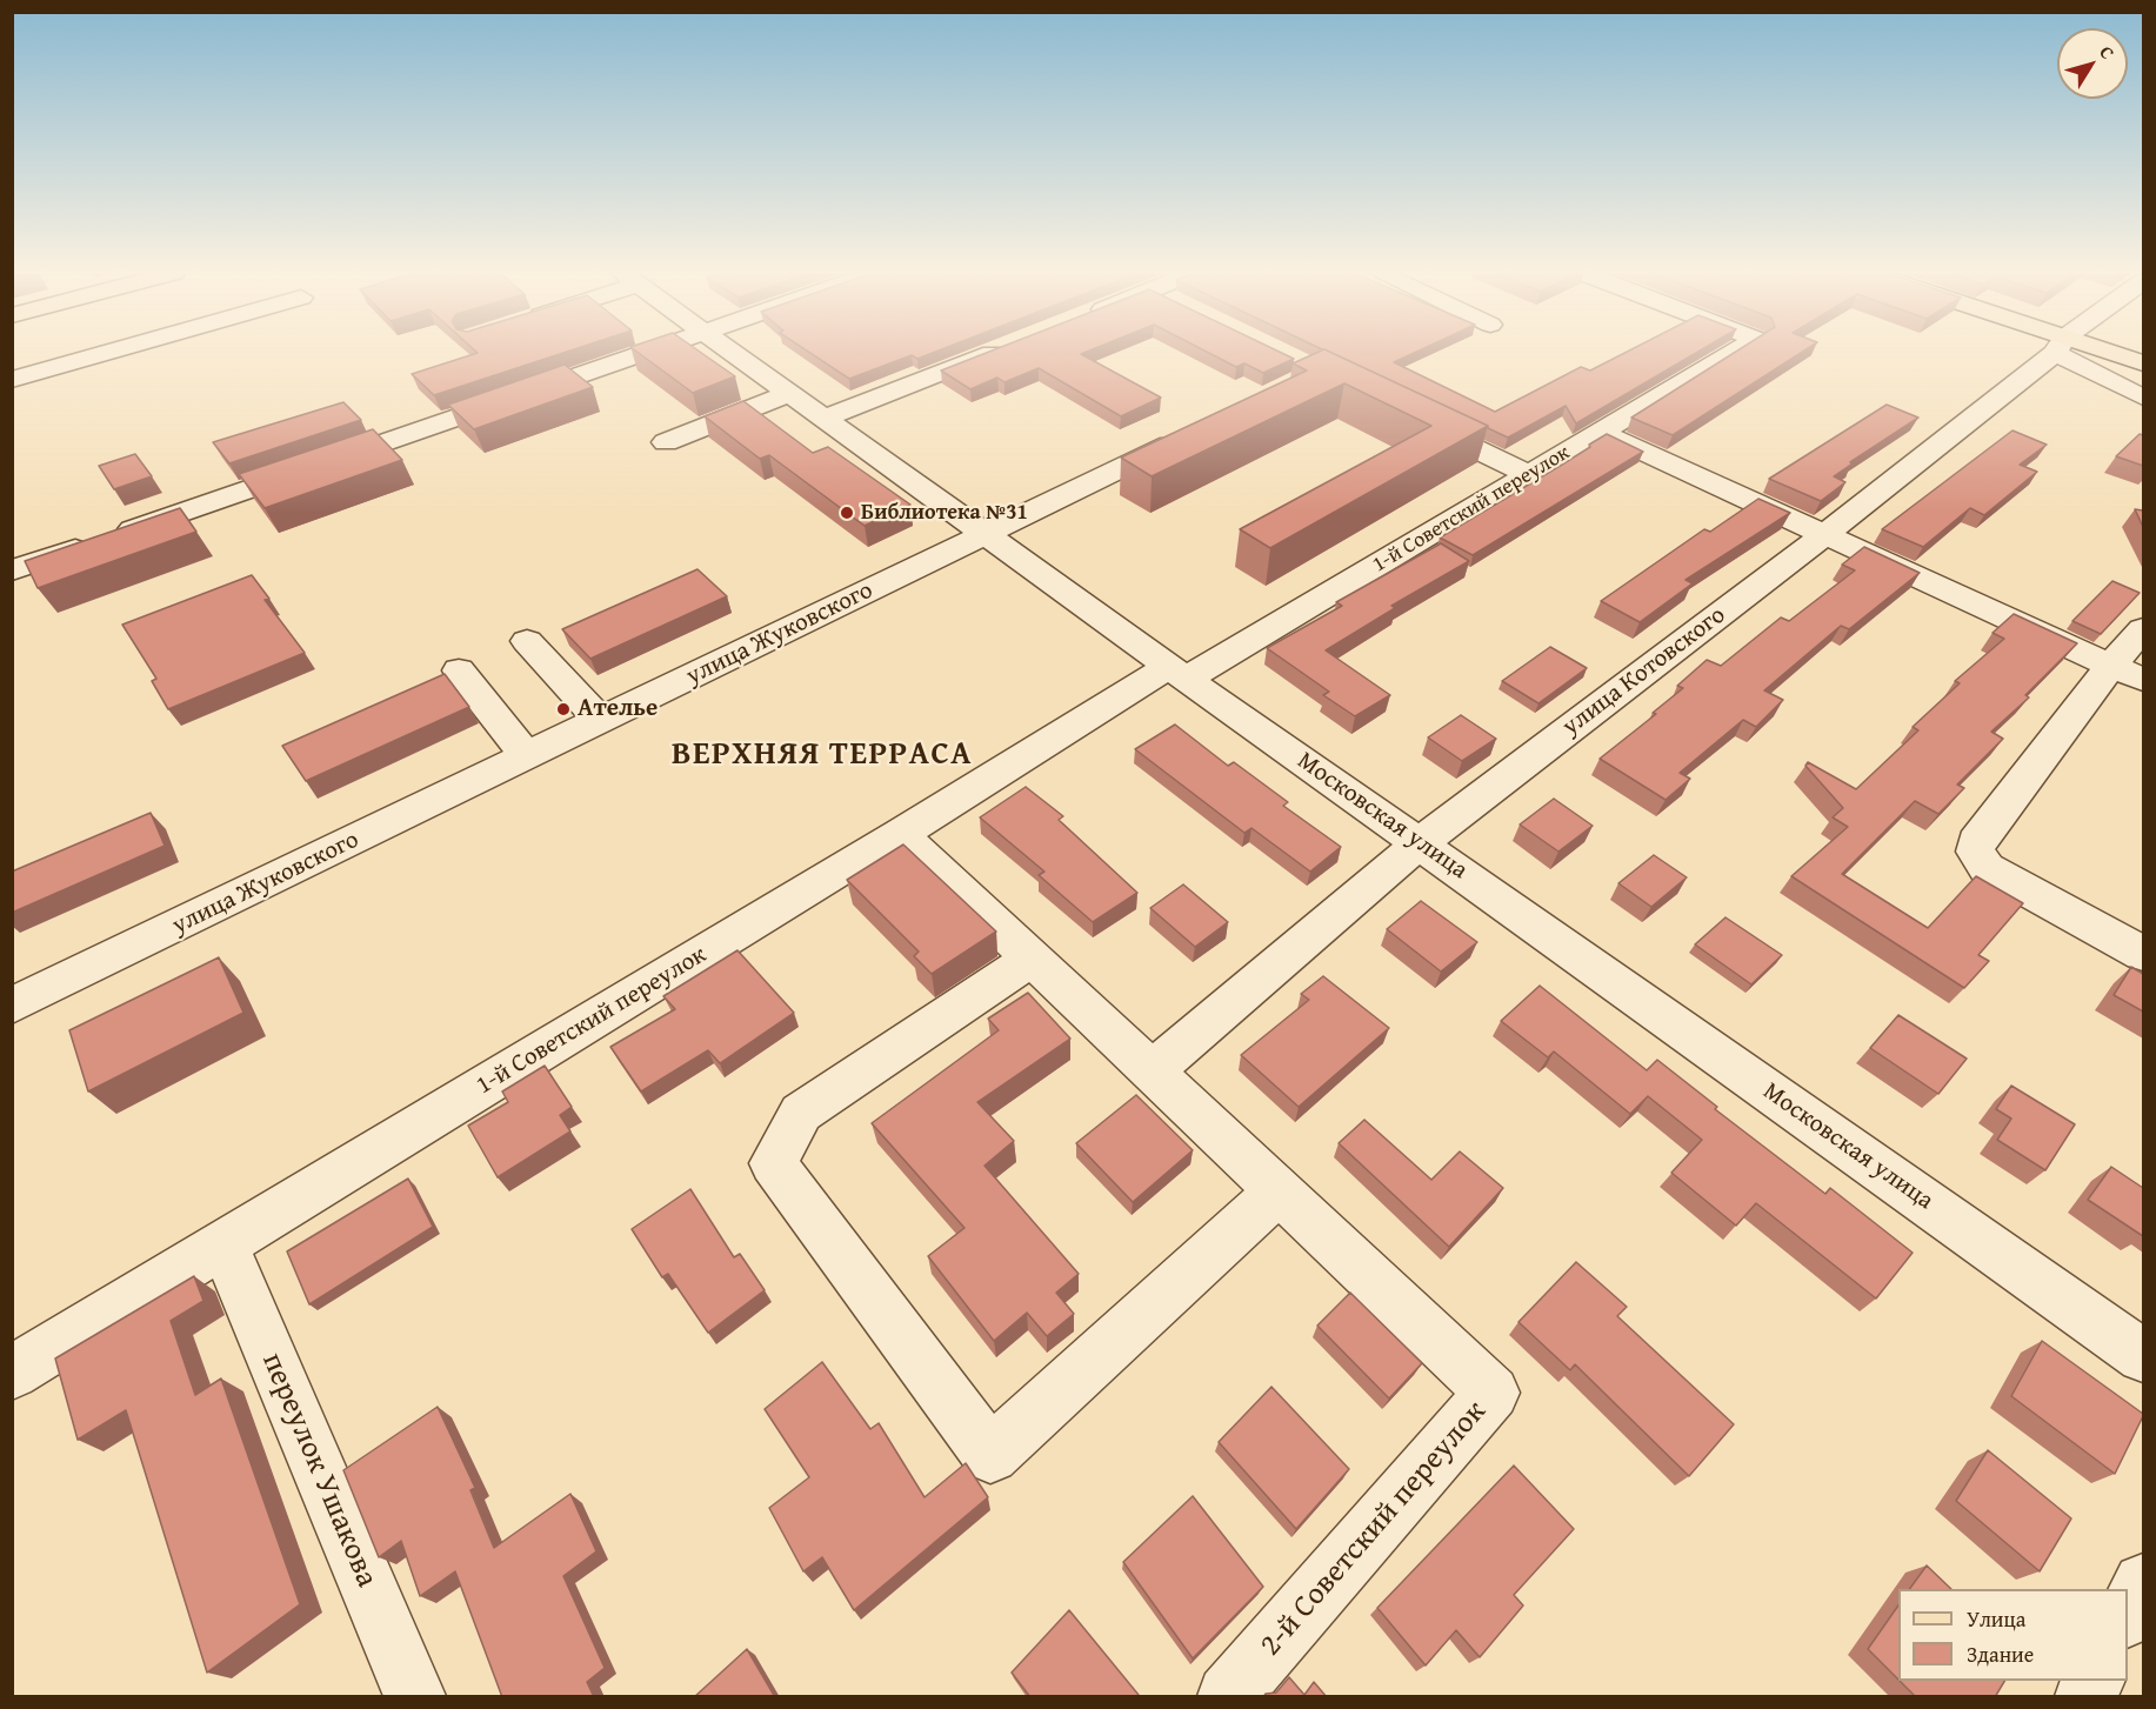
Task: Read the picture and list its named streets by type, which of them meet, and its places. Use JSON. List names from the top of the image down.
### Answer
{
  "streets": {
    "street": [
      "1-й Советский переулок",
      "улица Жуковского",
      "улица Котовского",
      "Московская улица",
      "переулок Ушакова",
      "2-й Советский переулок"
    ]
  },
  "crossings": [
    ["1-й Советский переулок", "Московская улица"],
    ["1-й Советский переулок", "переулок Ушакова"],
    ["улица Жуковского", "Московская улица"],
    ["улица Котовского", "Московская улица"]
  ],
  "districts": ["ВЕРХНЯЯ ТЕРРАСА"],
  "places": ["Библиотека №31", "Ателье"],
  "legend": ["Улица", "Здание"],
  "north": "top right"
}
